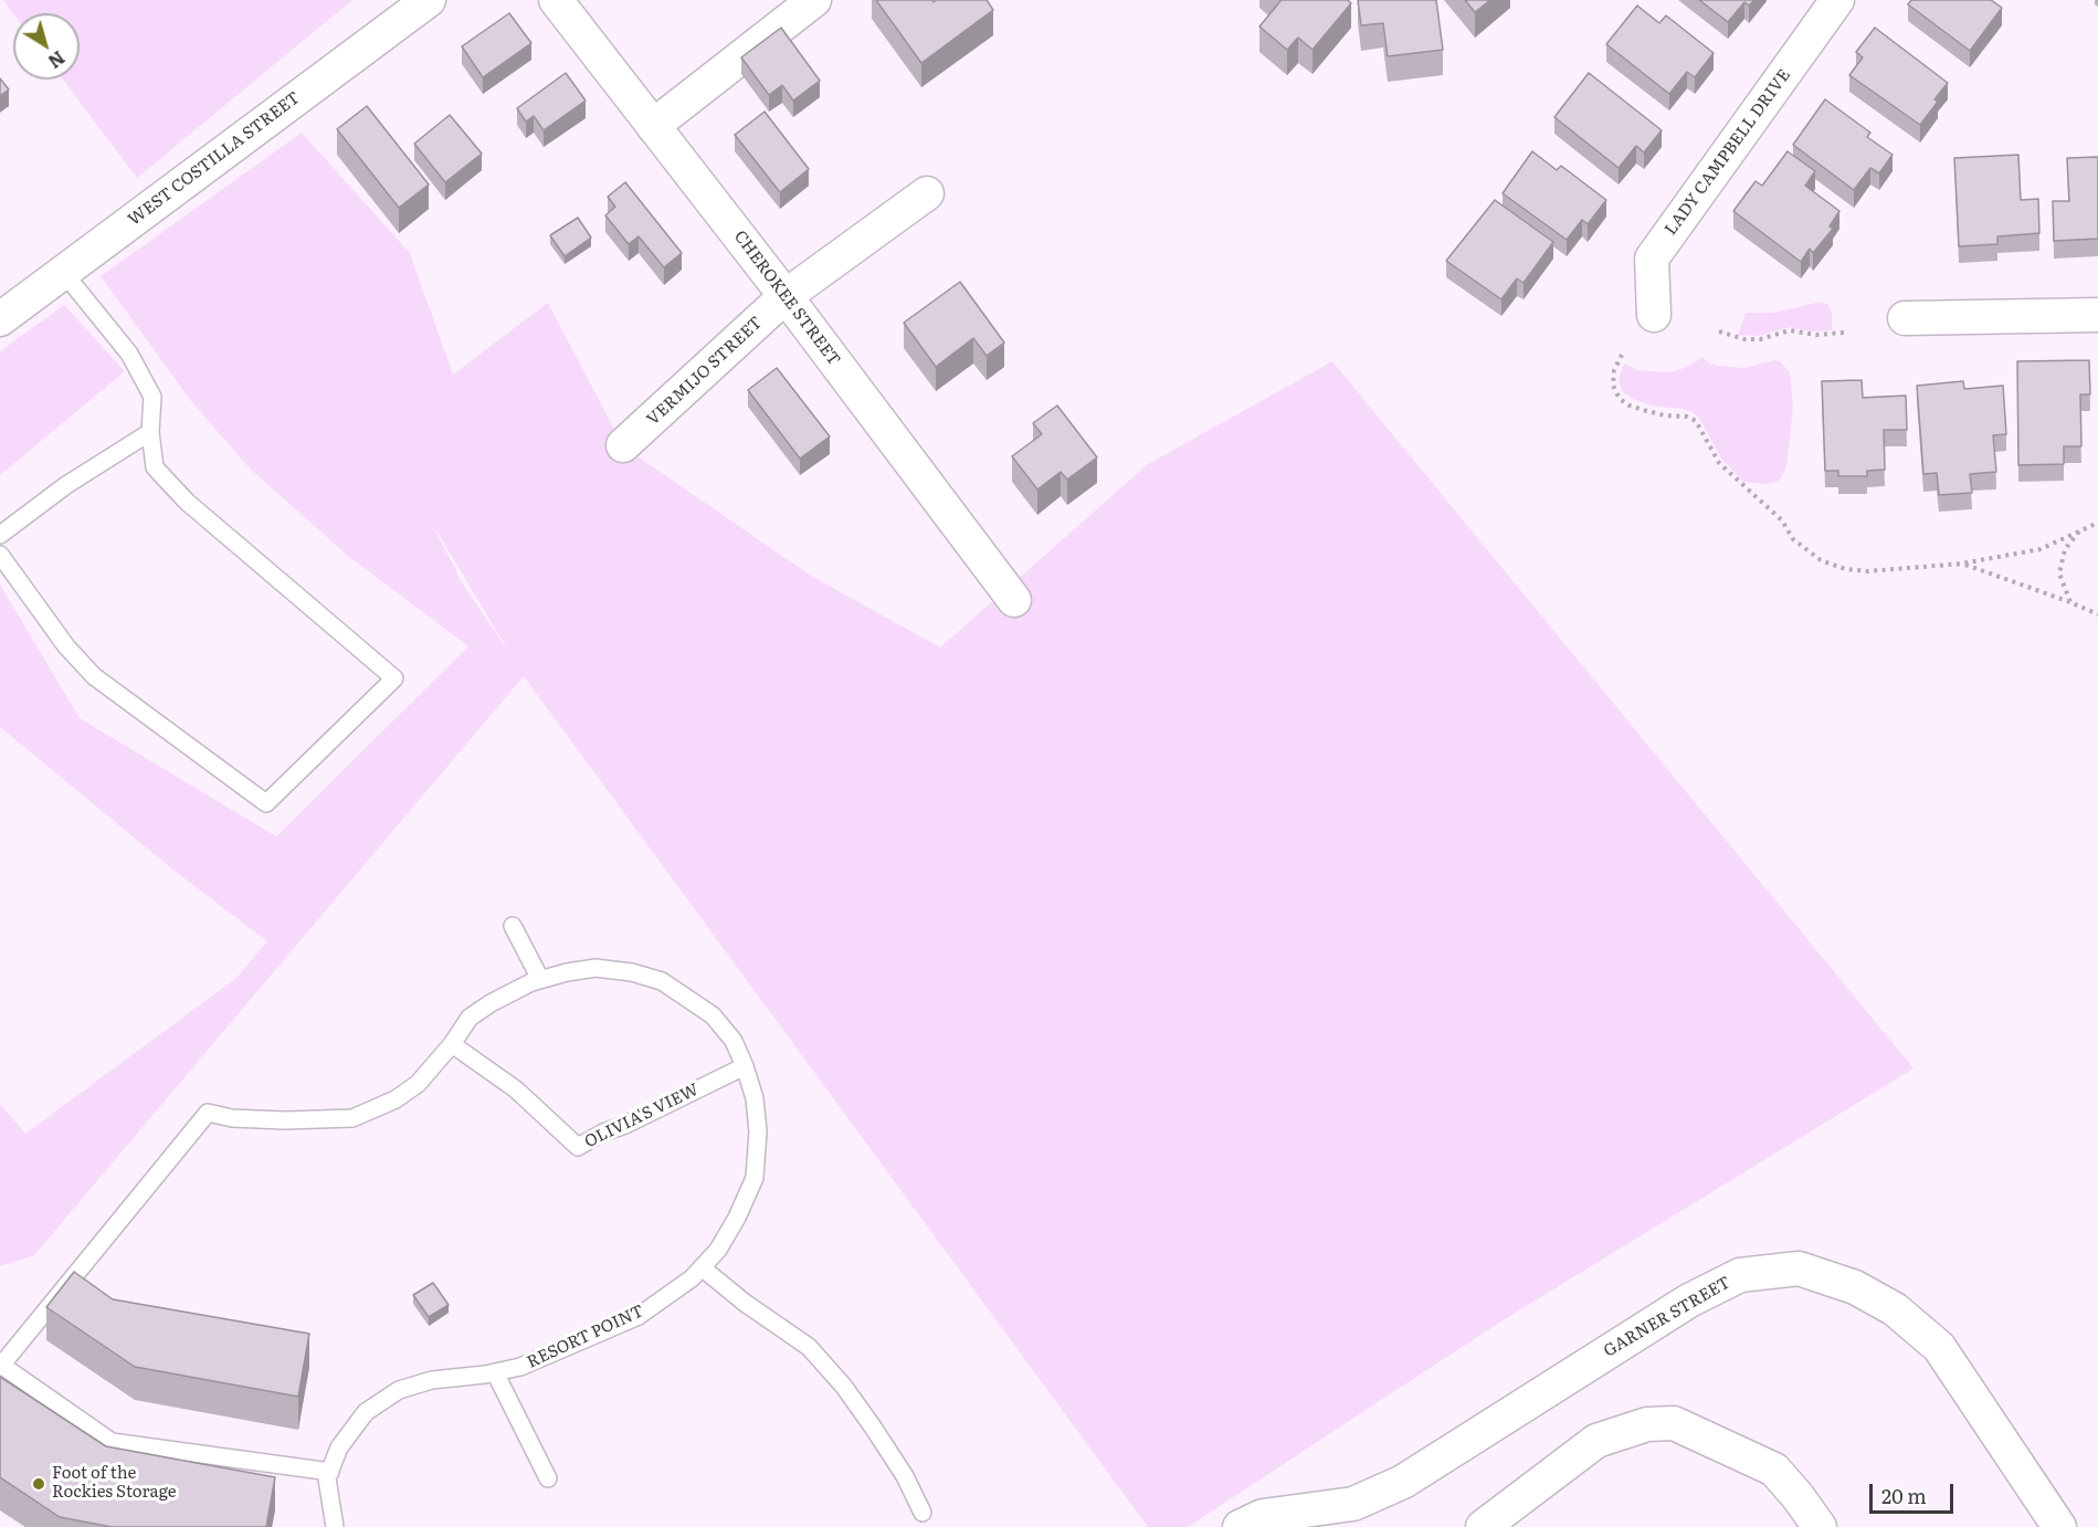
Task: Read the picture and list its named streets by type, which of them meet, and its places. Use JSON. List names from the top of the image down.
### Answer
{
  "streets": {
    "street": [
      "LADY CAMPBELL DRIVE",
      "WEST COSTILLA STREET",
      "CHEROKEE STREET",
      "VERMIJO STREET",
      "GARNER STREET"
    ],
    "lane": ["OLIVIA'S VIEW", "RESORT POINT"]
  },
  "crossings": [
    ["CHEROKEE STREET", "VERMIJO STREET"],
    ["OLIVIA'S VIEW", "RESORT POINT"]
  ],
  "places": ["Foot of the Rockies Storage"],
  "scale_bar": "20 m",
  "north": "bottom right"
}
